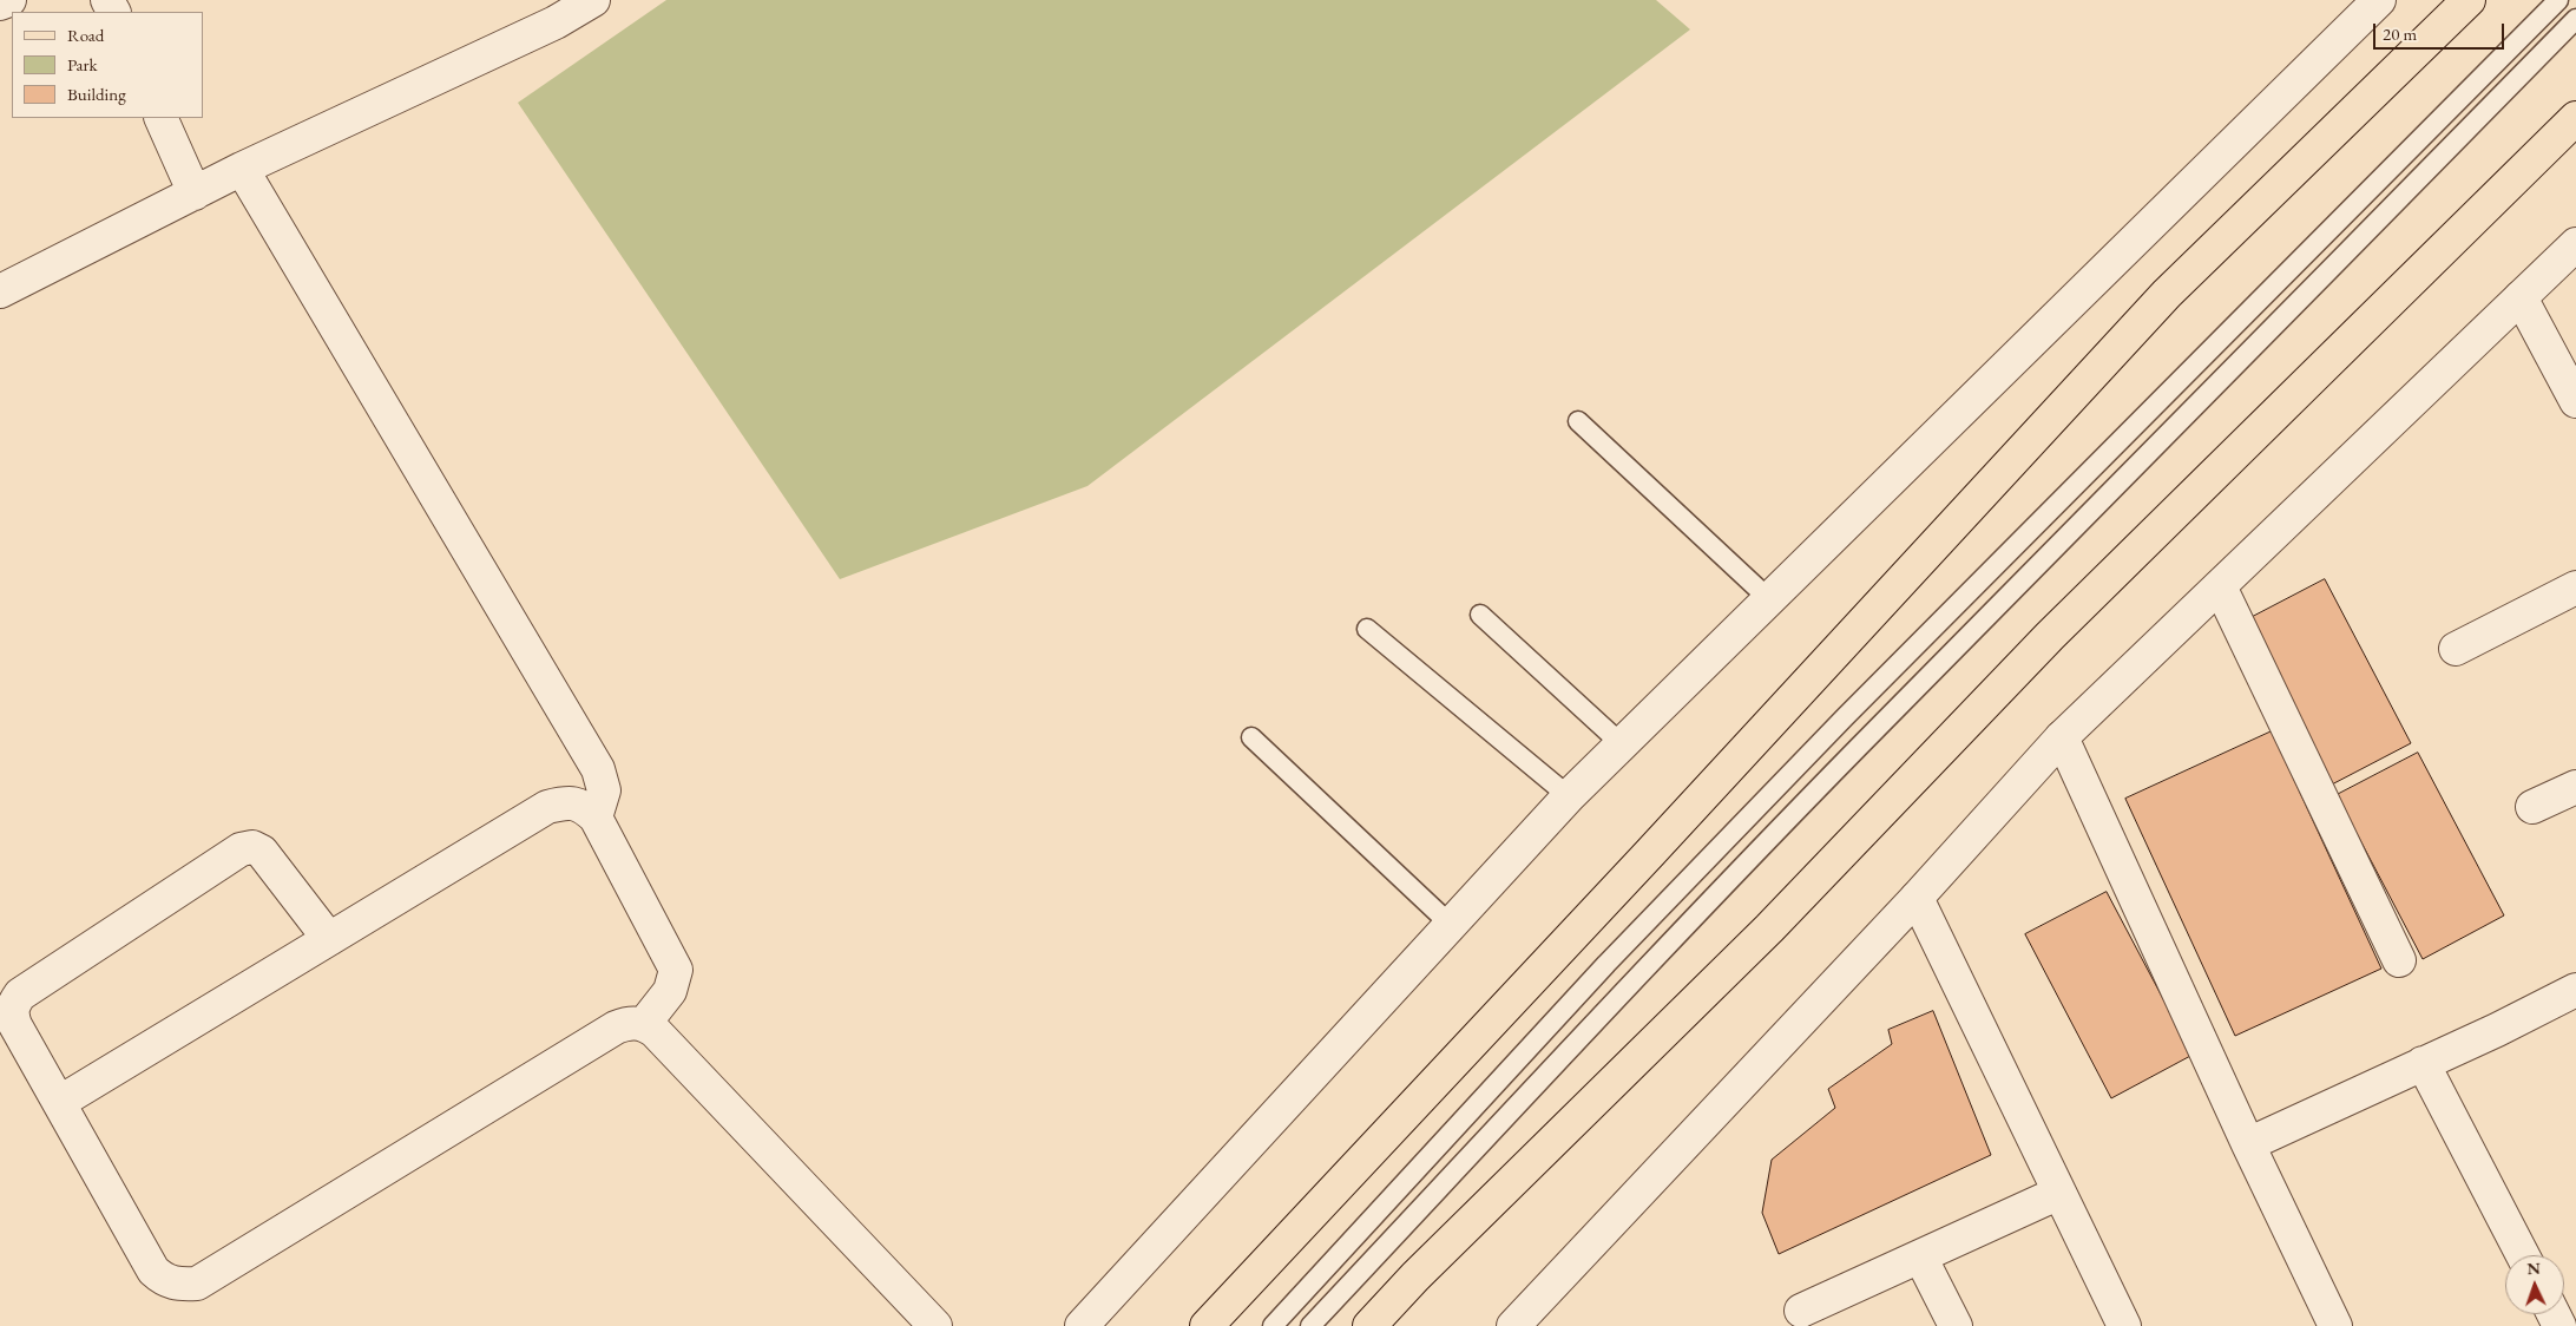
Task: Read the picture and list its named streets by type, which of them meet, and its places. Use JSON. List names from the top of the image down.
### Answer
{
  "legend": ["Road", "Park", "Building"],
  "scale_bar": "20 m",
  "north": "top"
}
